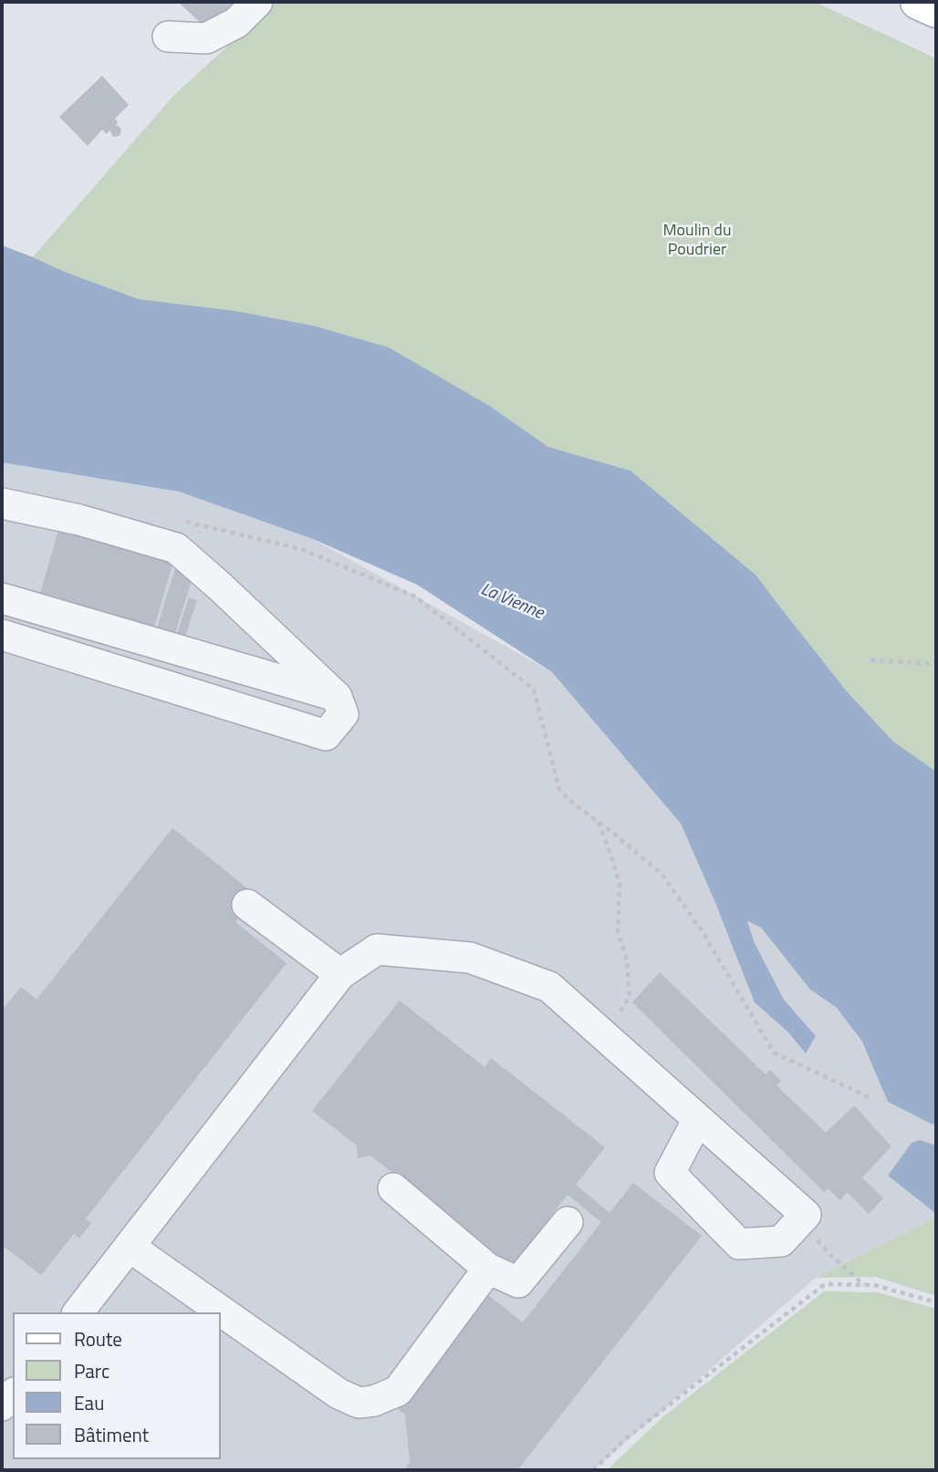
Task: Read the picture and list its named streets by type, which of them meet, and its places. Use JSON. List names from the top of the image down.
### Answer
{
  "water": ["La Vienne"],
  "parks": ["Moulin du Poudrier"],
  "legend": [
    "Route",
    "Parc",
    "Eau",
    "Bâtiment"
  ]
}
